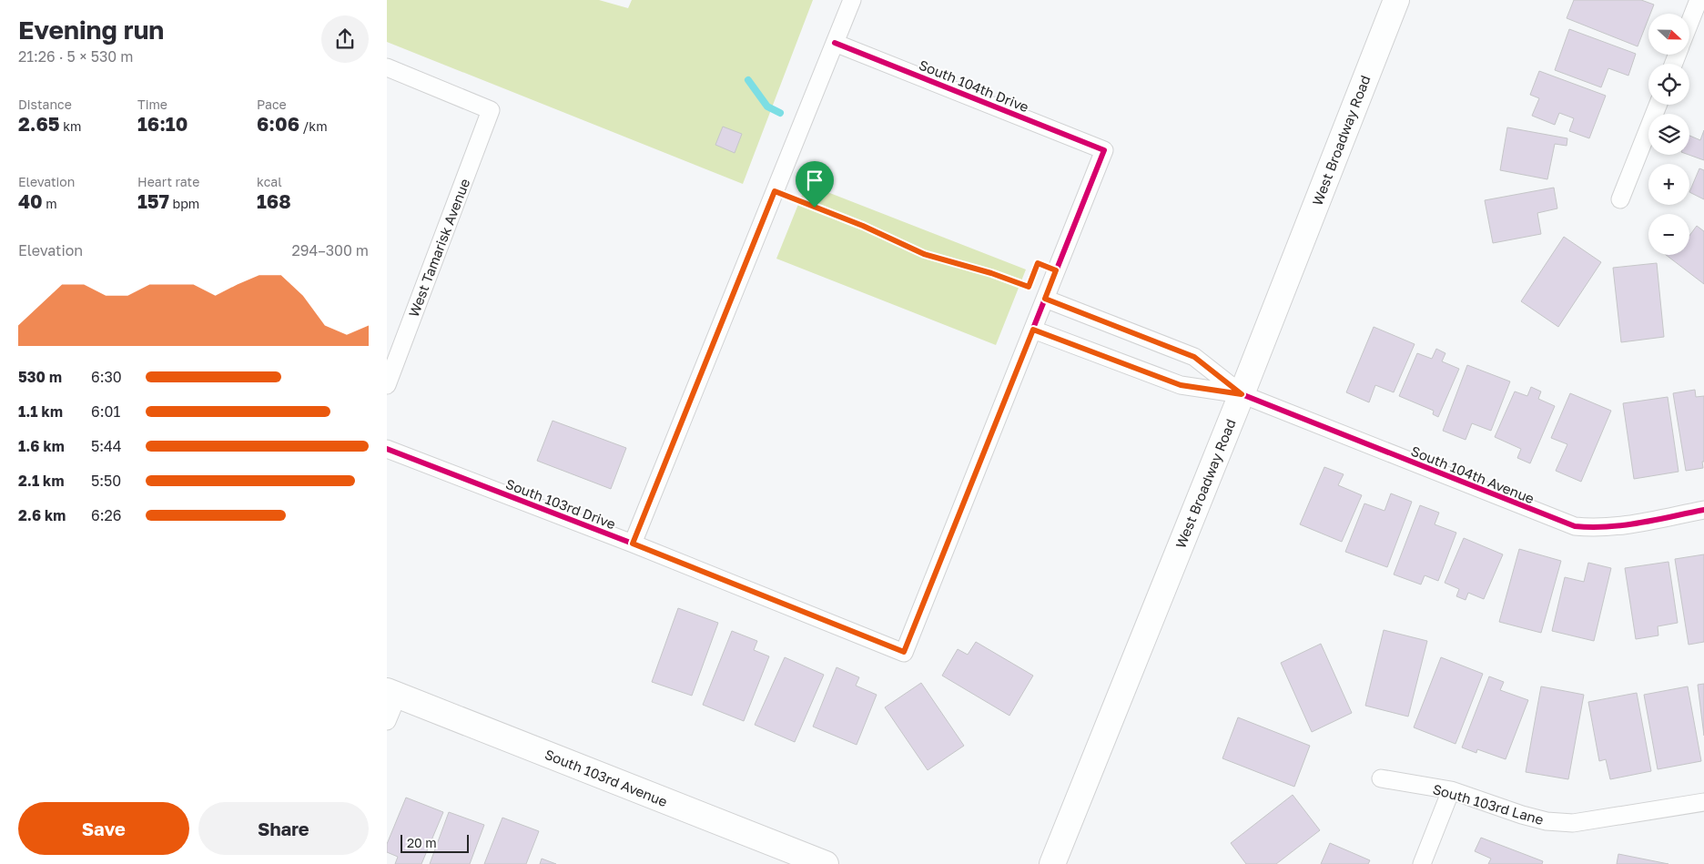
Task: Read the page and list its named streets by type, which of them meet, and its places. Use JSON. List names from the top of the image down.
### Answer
{
  "streets": {
    "main road": ["West Broadway Road", "South 103rd Avenue"],
    "street": [
      "South 104th Drive",
      "West Tamarisk Avenue",
      "South 104th Avenue",
      "South 103rd Drive",
      "South 103rd Lane"
    ]
  },
  "crossings": [
    ["West Broadway Road", "South 104th Avenue"]
  ],
  "scale_bar": "20 m",
  "north": "right",
  "page": {
    "heading": ["Evening run", "21:26 · 5 × 530 m"],
    "map_buttons": ["+", "−"],
    "stats": [
      ["Distance", "2.65 km"],
      ["Time", "16:10"],
      ["Pace", "6:06 /km"],
      ["Elevation", "40 m"],
      ["Heart rate", "157 bpm"],
      ["kcal", "168"]
    ],
    "chart": ["Elevation", "294–300 m"],
    "list": [
      {
        "name": "530 m",
        "note": "6:30"
      },
      {
        "name": "1.1 km",
        "note": "6:01"
      },
      {
        "name": "1.6 km",
        "note": "5:44"
      },
      {
        "name": "2.1 km",
        "note": "5:50"
      },
      {
        "name": "2.6 km",
        "note": "6:26"
      }
    ],
    "buttons": ["Save", "Share"],
    "scale": "20 m"
  }
}
